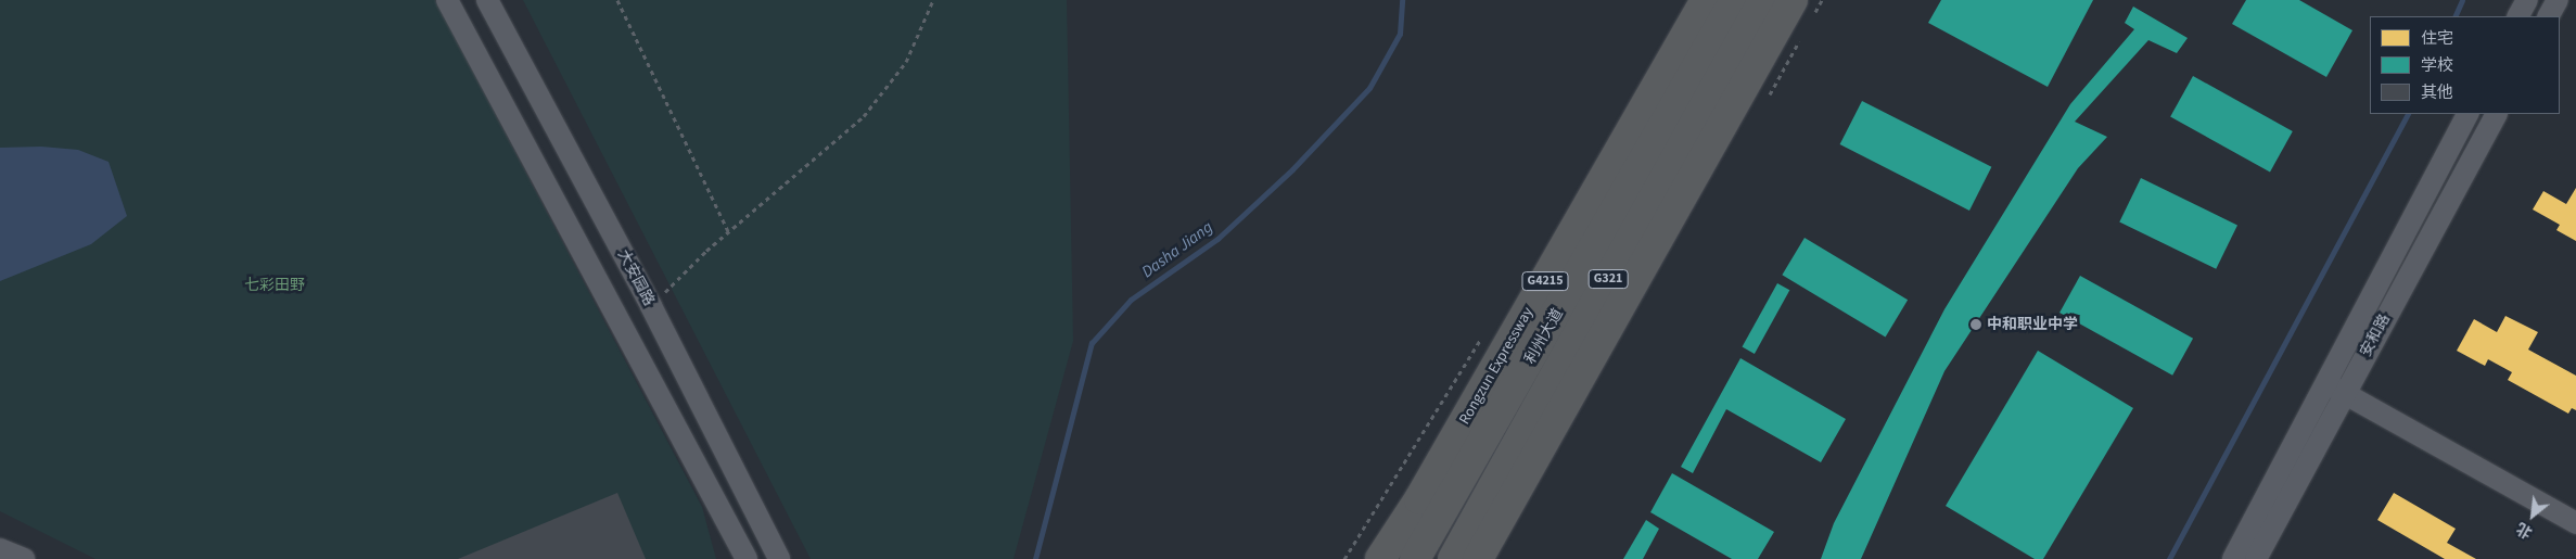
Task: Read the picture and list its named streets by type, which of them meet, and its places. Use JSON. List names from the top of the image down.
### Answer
{
  "streets": {
    "highway": [
      "G321",
      "G4215",
      "利州大道",
      "Rongzun Expressway"
    ],
    "street": ["大安园路", "安和路"]
  },
  "water": ["Dasha Jiang"],
  "parks": ["七彩田野"],
  "places": ["中和职业中学"],
  "legend": ["住宅", "学校", "其他"],
  "north": "bottom left"
}
